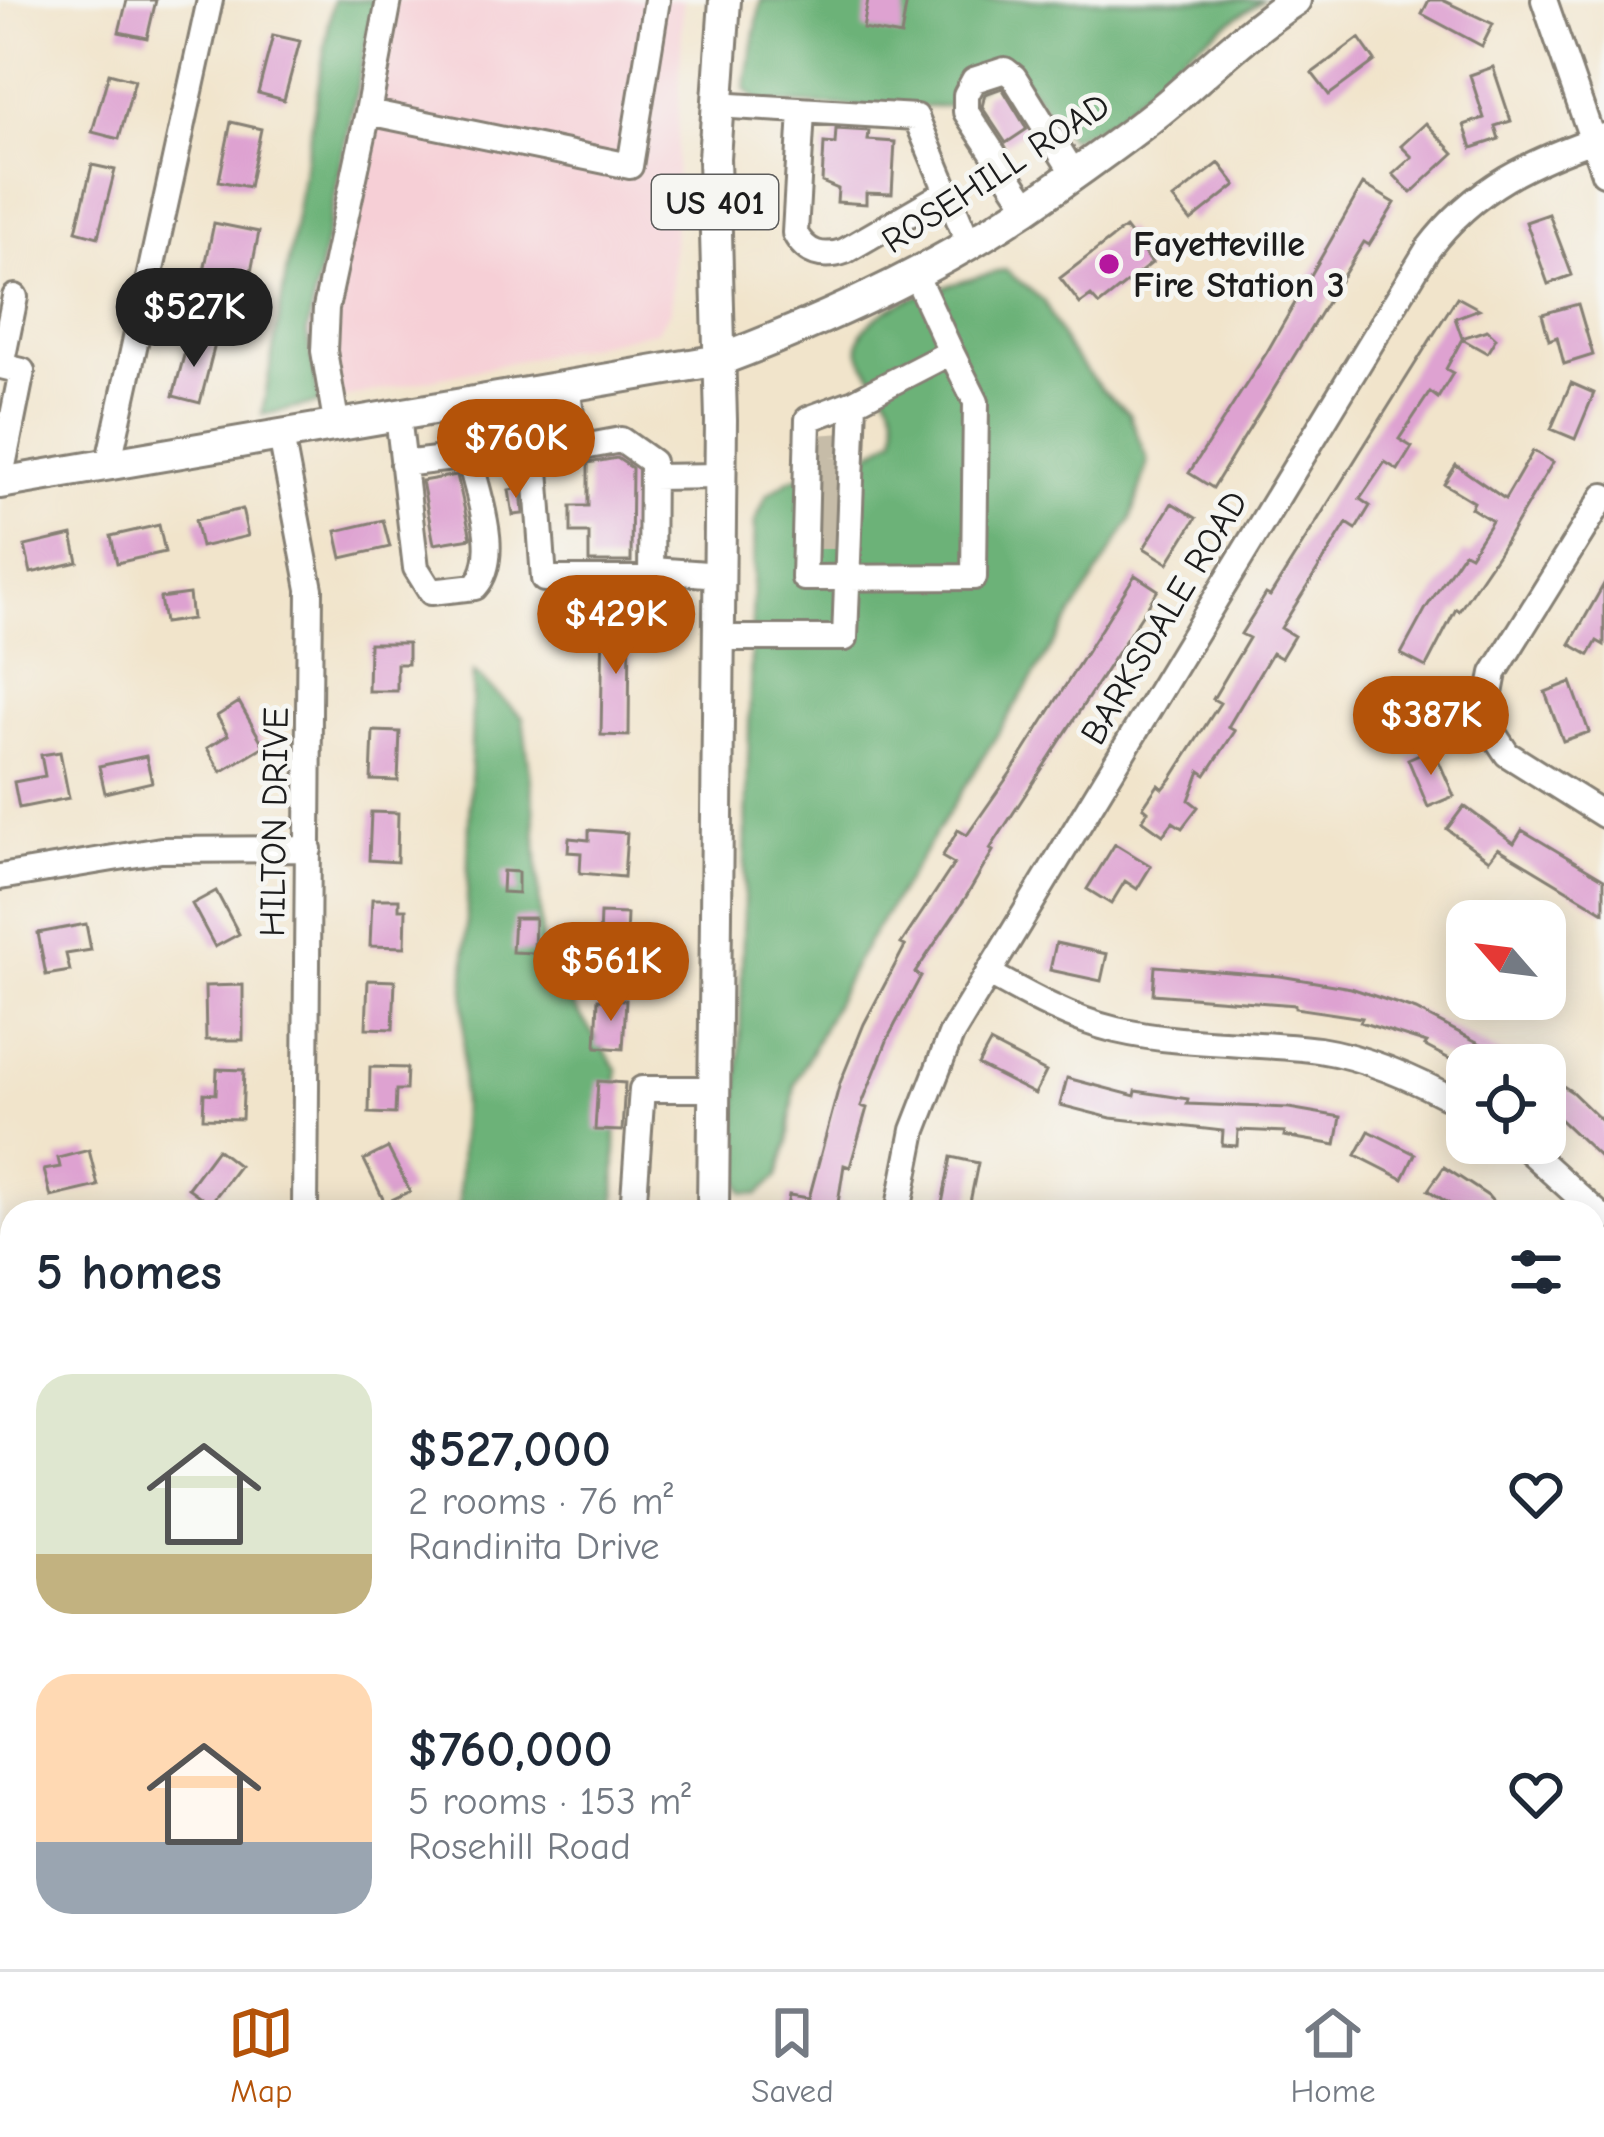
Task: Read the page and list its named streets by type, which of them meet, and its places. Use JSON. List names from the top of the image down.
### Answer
{
  "streets": {
    "main road": ["ROSEHILL ROAD", "US 401"],
    "street": ["BARKSDALE ROAD", "HILTON DRIVE"]
  },
  "crossings": [
    ["ROSEHILL ROAD", "US 401"],
    ["ROSEHILL ROAD", "HILTON DRIVE"]
  ],
  "places": ["Fayetteville Fire Station 3"],
  "north": "top left",
  "page": {
    "price": [
      "$527K",
      "$760K",
      "$429K",
      "$387K",
      "$561K"
    ],
    "heading": "5 homes",
    "list": [
      {
        "name": "$527,000",
        "note": "2 rooms · 76 m² · Randinita Drive"
      },
      {
        "name": "$760,000",
        "note": "5 rooms · 153 m² · Rosehill Road"
      }
    ],
    "tabs": ["Map", "Saved", "Home"]
  }
}
